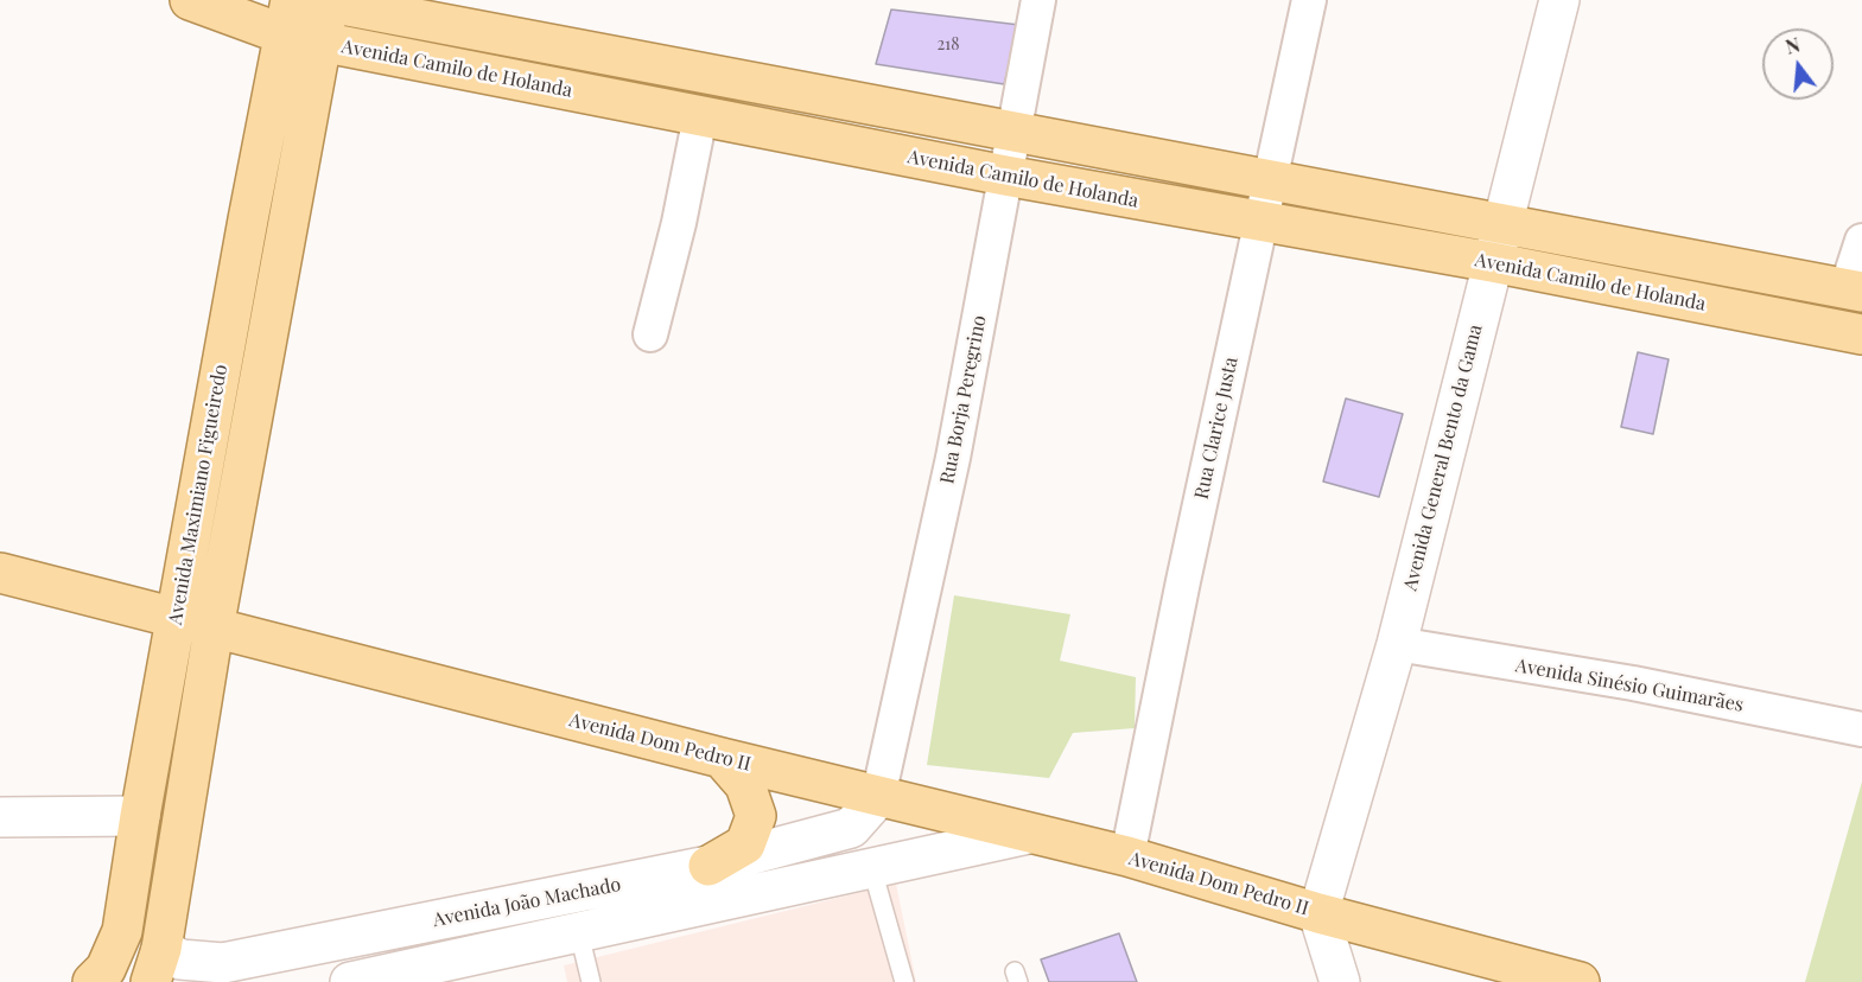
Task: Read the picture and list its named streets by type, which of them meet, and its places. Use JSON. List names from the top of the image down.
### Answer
{
  "streets": {
    "main road": [
      "Avenida Camilo de Holanda",
      "Avenida General Bento da Gama",
      "Avenida Maximiano Figueiredo",
      "Avenida Dom Pedro II",
      "Avenida João Machado"
    ],
    "street": ["Rua Borja Peregrino", "Rua Clarice Justa", "Avenida Sinésio Guimarães"]
  },
  "crossings": [
    ["Avenida Camilo de Holanda", "Rua Borja Peregrino"],
    ["Avenida Camilo de Holanda", "Rua Clarice Justa"],
    ["Avenida Camilo de Holanda", "Avenida General Bento da Gama"],
    ["Avenida Camilo de Holanda", "Avenida Maximiano Figueiredo"],
    ["Rua Borja Peregrino", "Avenida Dom Pedro II"],
    ["Rua Borja Peregrino", "Avenida João Machado"],
    ["Rua Clarice Justa", "Avenida Dom Pedro II"],
    ["Avenida General Bento da Gama", "Avenida Sinésio Guimarães"],
    ["Avenida General Bento da Gama", "Avenida Dom Pedro II"],
    ["Avenida Maximiano Figueiredo", "Avenida Dom Pedro II"],
    ["Avenida Maximiano Figueiredo", "Avenida João Machado"],
    ["Avenida Dom Pedro II", "Avenida João Machado"]
  ],
  "house_numbers": ["218"],
  "north": "top"
}
